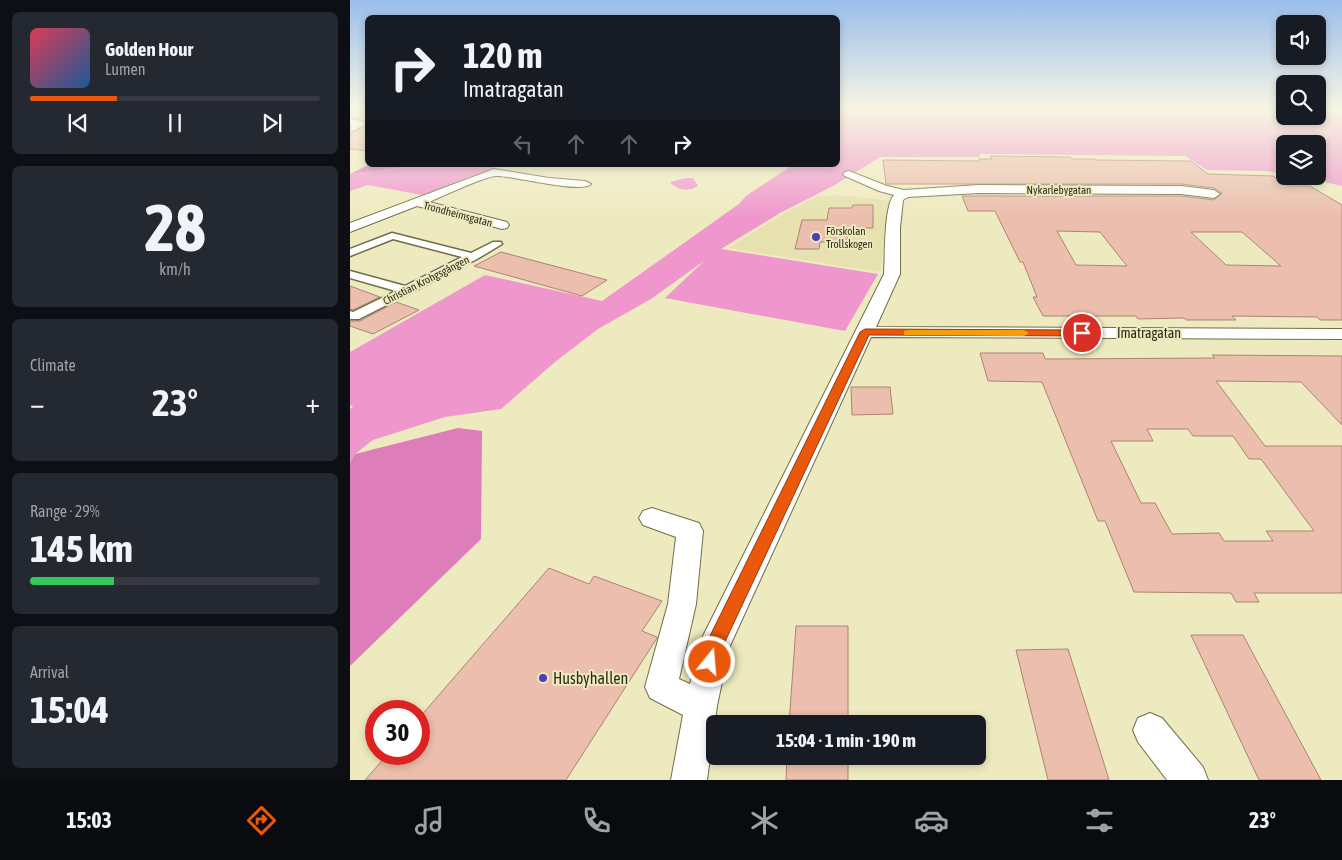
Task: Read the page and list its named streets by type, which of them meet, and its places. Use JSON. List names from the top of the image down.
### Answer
{
  "streets": {
    "street": [
      "Nykarlebygatan",
      "Trondheimsgatan",
      "Christian Krohgsgången",
      "Imatragatan"
    ]
  },
  "places": ["Förskolan Trollskogen", "Husbyhallen"],
  "page": {
    "turn": ["120 m", "Imatragatan"],
    "song": ["Golden Hour", "Lumen"],
    "tile": [
      ["28", "km/h"],
      "Climate",
      ["Range · 29%", "145 km"],
      ["Arrival", "15:04"]
    ],
    "heat": ["−", "23°", "+"],
    "limit": "30",
    "trip": "15:04 · 1 min · 190 m",
    "tabs": ["15:03", "23°"]
  }
}
